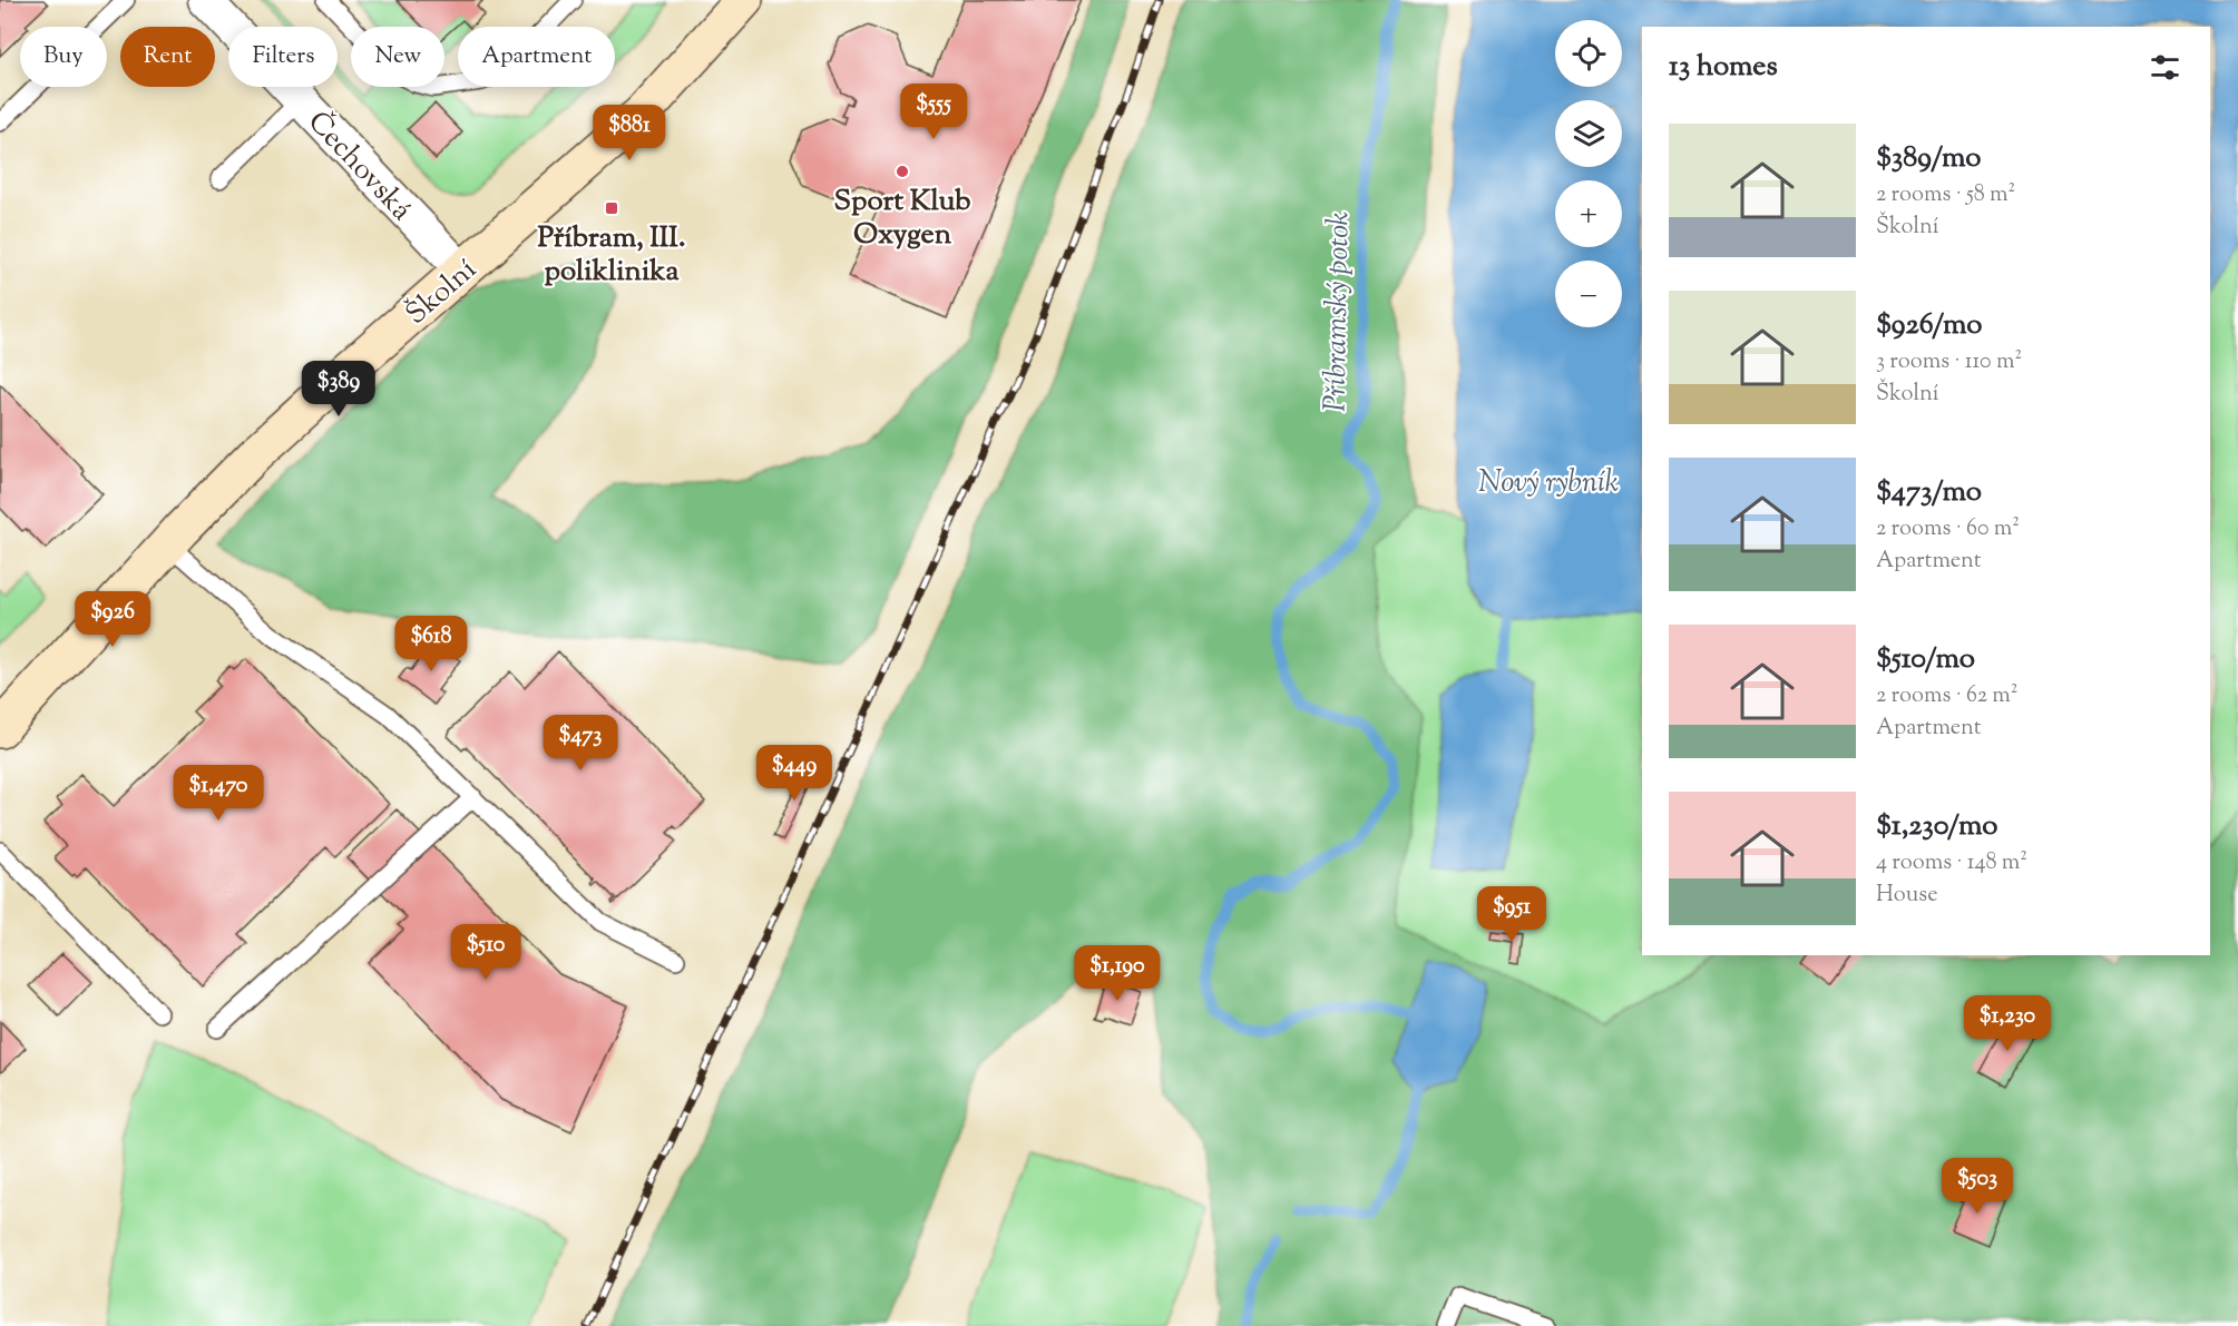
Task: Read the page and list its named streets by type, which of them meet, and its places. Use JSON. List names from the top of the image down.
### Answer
{
  "streets": {
    "street": ["Čechovská", "Školní"]
  },
  "crossings": [
    ["Čechovská", "Školní"]
  ],
  "water": ["Příbramský potok", "Nový rybník"],
  "places": {
    "other": ["Sport Klub Oxygen"],
    "transit": ["Příbram, III. poliklinika"]
  },
  "page": {
    "map_buttons": ["+", "−"],
    "chip": [
      "Buy",
      "Rent",
      "Filters",
      "New",
      "Apartment"
    ],
    "heading": "13 homes",
    "price": [
      "$555",
      "$881",
      "$389",
      "$926",
      "$618",
      "$473",
      "$449",
      "$1,470",
      "$951",
      "$510",
      "$1,190",
      "$1,230",
      "$503"
    ],
    "list": [
      {
        "name": "$389/mo",
        "note": "2 rooms · 58 m² · Školní"
      },
      {
        "name": "$926/mo",
        "note": "3 rooms · 110 m² · Školní"
      },
      {
        "name": "$473/mo",
        "note": "2 rooms · 60 m² · Apartment"
      },
      {
        "name": "$510/mo",
        "note": "2 rooms · 62 m² · Apartment"
      },
      {
        "name": "$1,230/mo",
        "note": "4 rooms · 148 m² · House"
      }
    ]
  }
}
